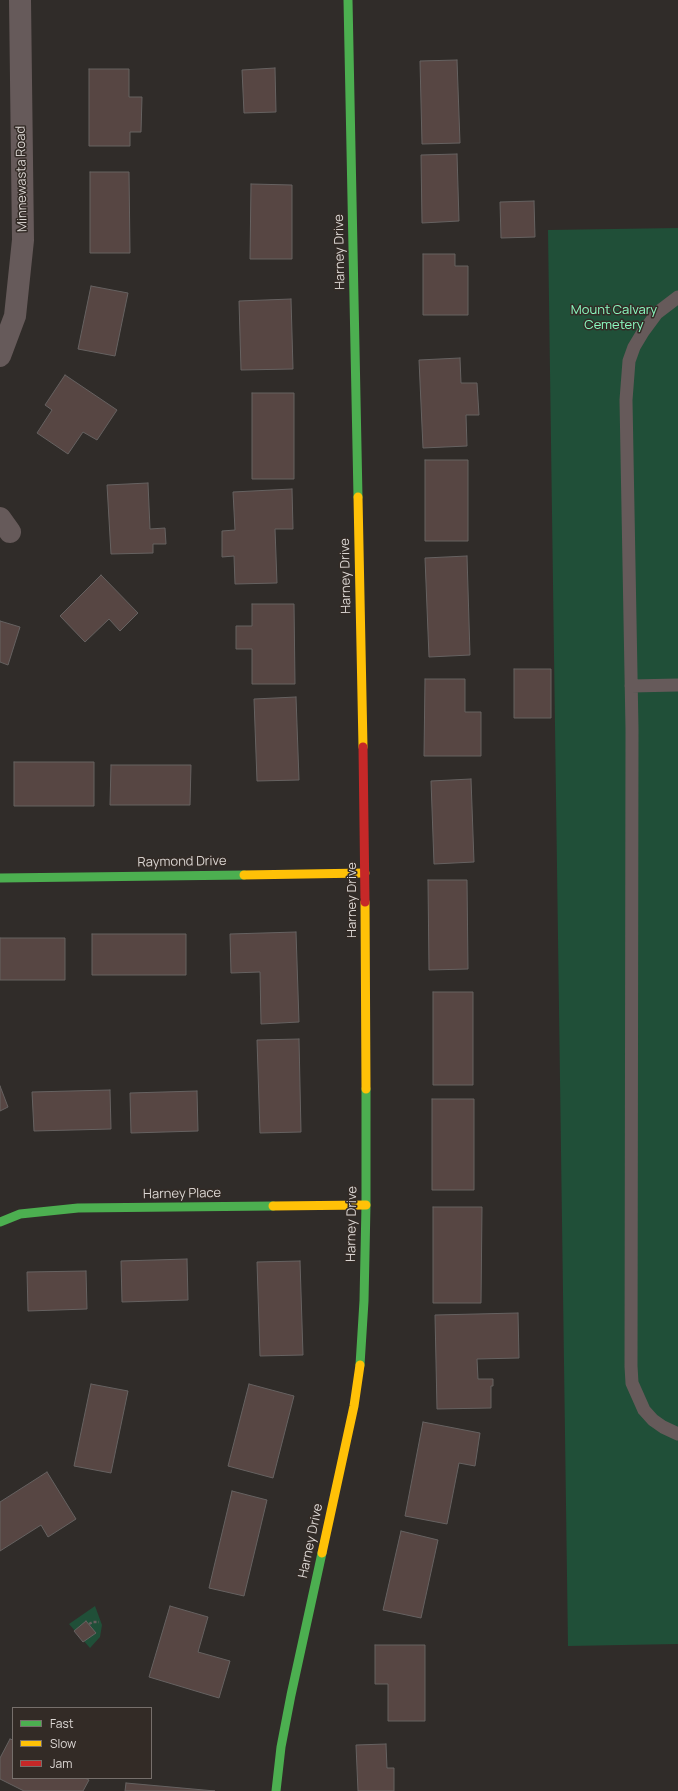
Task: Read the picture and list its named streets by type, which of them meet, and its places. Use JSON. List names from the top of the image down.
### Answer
{
  "streets": {
    "street": [
      "Minnewasta Road",
      "Harney Drive",
      "Raymond Drive",
      "Harney Place"
    ]
  },
  "crossings": [
    ["Harney Drive", "Raymond Drive"],
    ["Harney Drive", "Harney Place"]
  ],
  "parks": ["Mount Calvary Cemetery"],
  "legend": ["Fast", "Slow", "Jam"]
}
